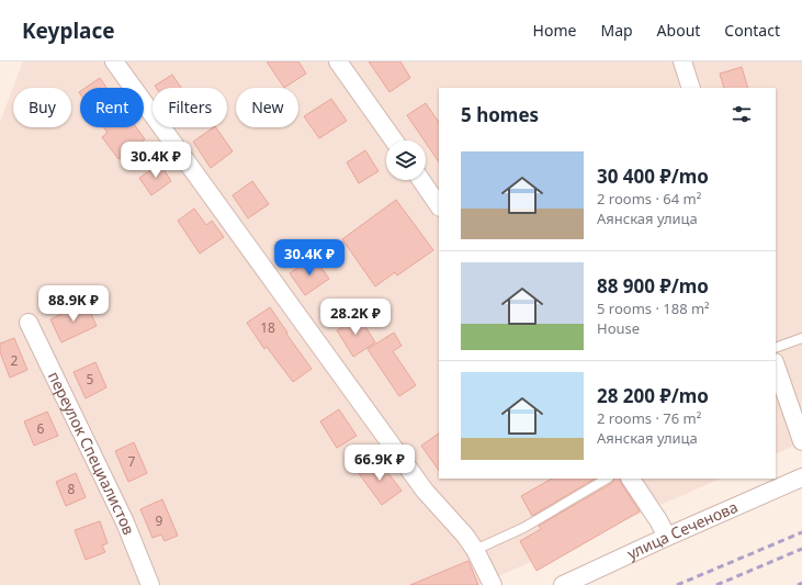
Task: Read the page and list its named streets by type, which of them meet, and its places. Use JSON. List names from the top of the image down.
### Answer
{
  "streets": {
    "street": ["переулок Специалистов", "улица Сеченова"]
  },
  "house_numbers": [
    "18",
    "2",
    "5",
    "6",
    "7",
    "8",
    "9"
  ],
  "page": {
    "header": "Keyplace",
    "nav": [
      "Home",
      "Map",
      "About",
      "Contact"
    ],
    "chip": [
      "Buy",
      "Rent",
      "Filters",
      "New"
    ],
    "heading": "5 homes",
    "list": [
      {
        "name": "30 400 ₽/mo",
        "note": "2 rooms · 64 m² · Аянская улица"
      },
      {
        "name": "88 900 ₽/mo",
        "note": "5 rooms · 188 m² · House"
      },
      {
        "name": "28 200 ₽/mo",
        "note": "2 rooms · 76 m² · Аянская улица"
      }
    ],
    "price": [
      "30.4K ₽",
      "30.4K ₽",
      "88.9K ₽",
      "28.2K ₽",
      "66.9K ₽"
    ]
  }
}
